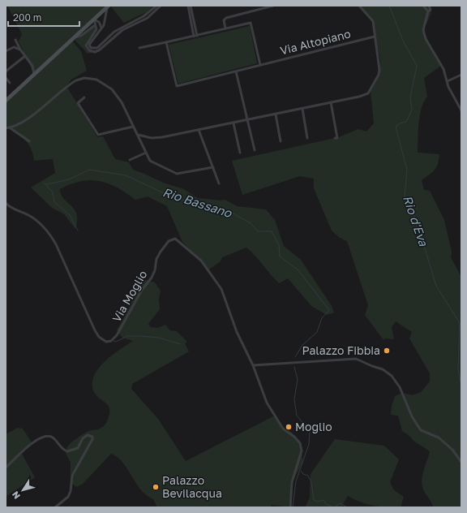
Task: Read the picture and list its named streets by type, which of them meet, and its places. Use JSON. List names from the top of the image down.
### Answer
{
  "streets": {
    "street": ["Via Altopiano", "Via Moglio"]
  },
  "water": ["Rio Bassano", "Rio d'Eva"],
  "places": ["Palazzo Fibbia", "Moglio", "Palazzo Bevilacqua"],
  "scale_bar": "200 m",
  "north": "bottom left"
}
